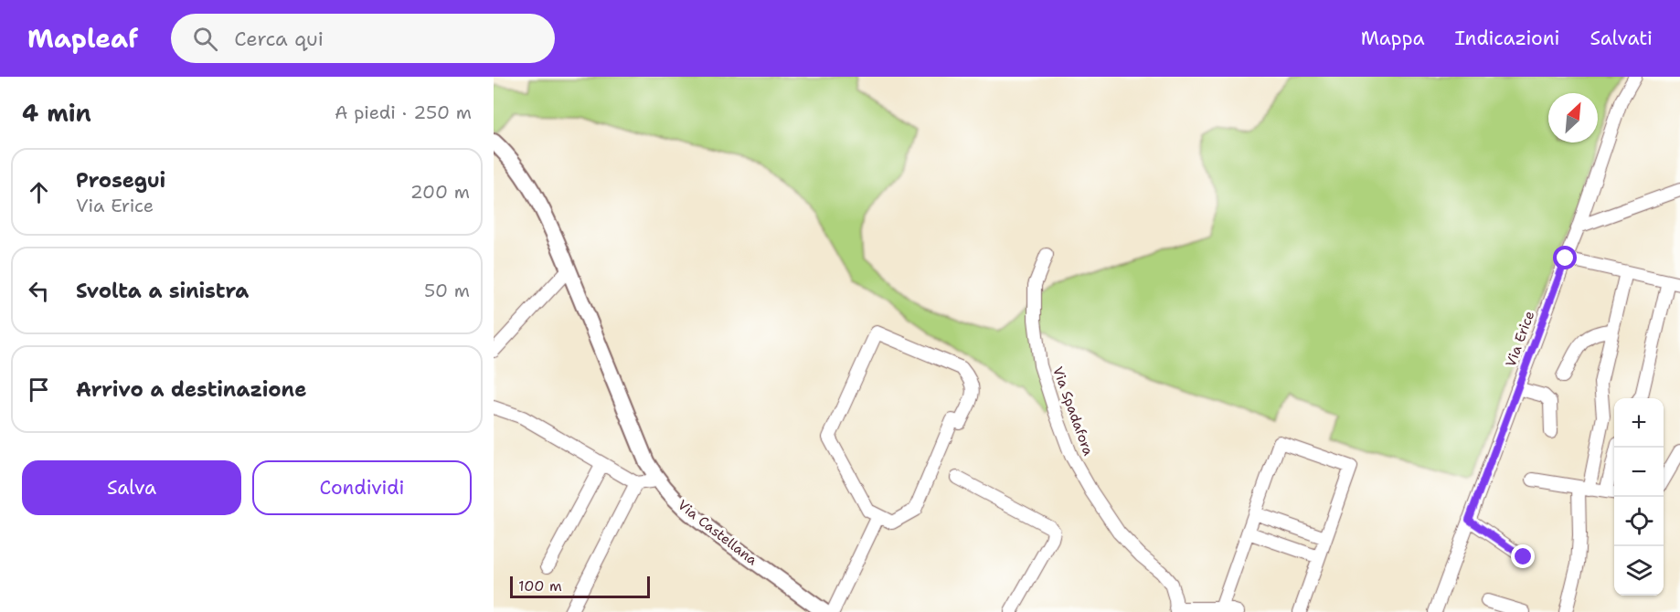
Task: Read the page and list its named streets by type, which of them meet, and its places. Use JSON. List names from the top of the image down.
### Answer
{
  "streets": {
    "main road": ["Via Castellana"],
    "street": ["Via Erice", "Via Spadafora"]
  },
  "scale_bar": "100 m",
  "north": "top right",
  "page": {
    "header": "Mapleaf",
    "search": "Cerca qui",
    "nav": ["Mappa", "Indicazioni", "Salvati"],
    "heading": ["4 min", "A piedi · 250 m"],
    "list": [
      ["Prosegui", "Via Erice", "200 m"],
      ["Svolta a sinistra", "50 m"],
      "Arrivo a destinazione"
    ],
    "map_buttons": ["+", "−"],
    "buttons": ["Salva", "Condividi"],
    "scale": "100 m"
  }
}
